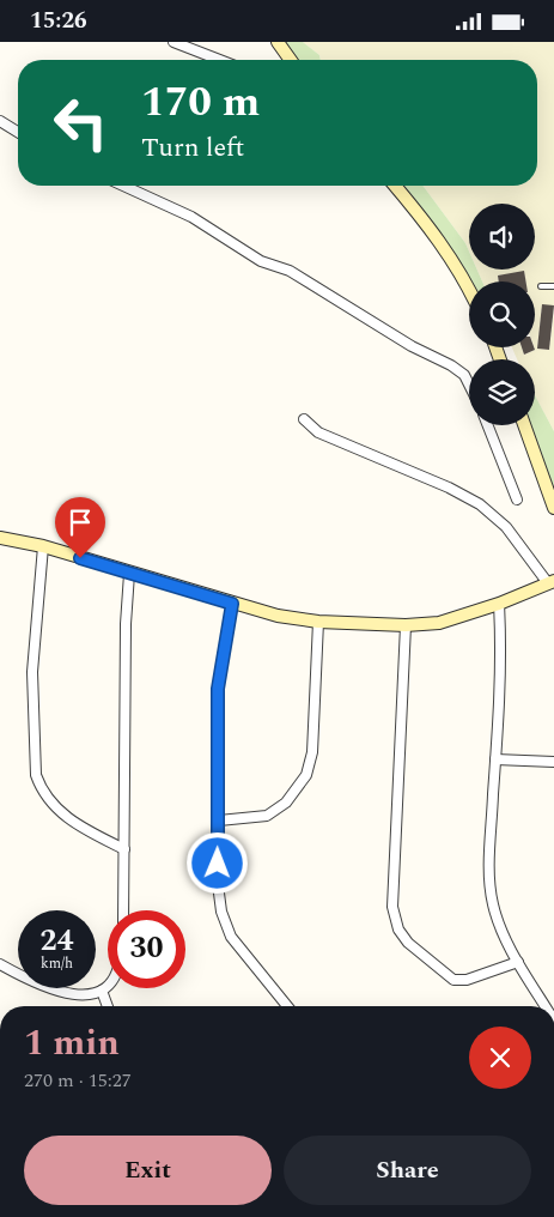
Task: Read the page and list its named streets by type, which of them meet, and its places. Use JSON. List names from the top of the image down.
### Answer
{
  "page": {
    "status": "15:26",
    "turn": ["170 m", "Turn left"],
    "speed": "24 km/h",
    "limit": "30",
    "heading": ["1 min", "270 m · 15:27"],
    "buttons": ["Exit", "Share"]
  }
}
